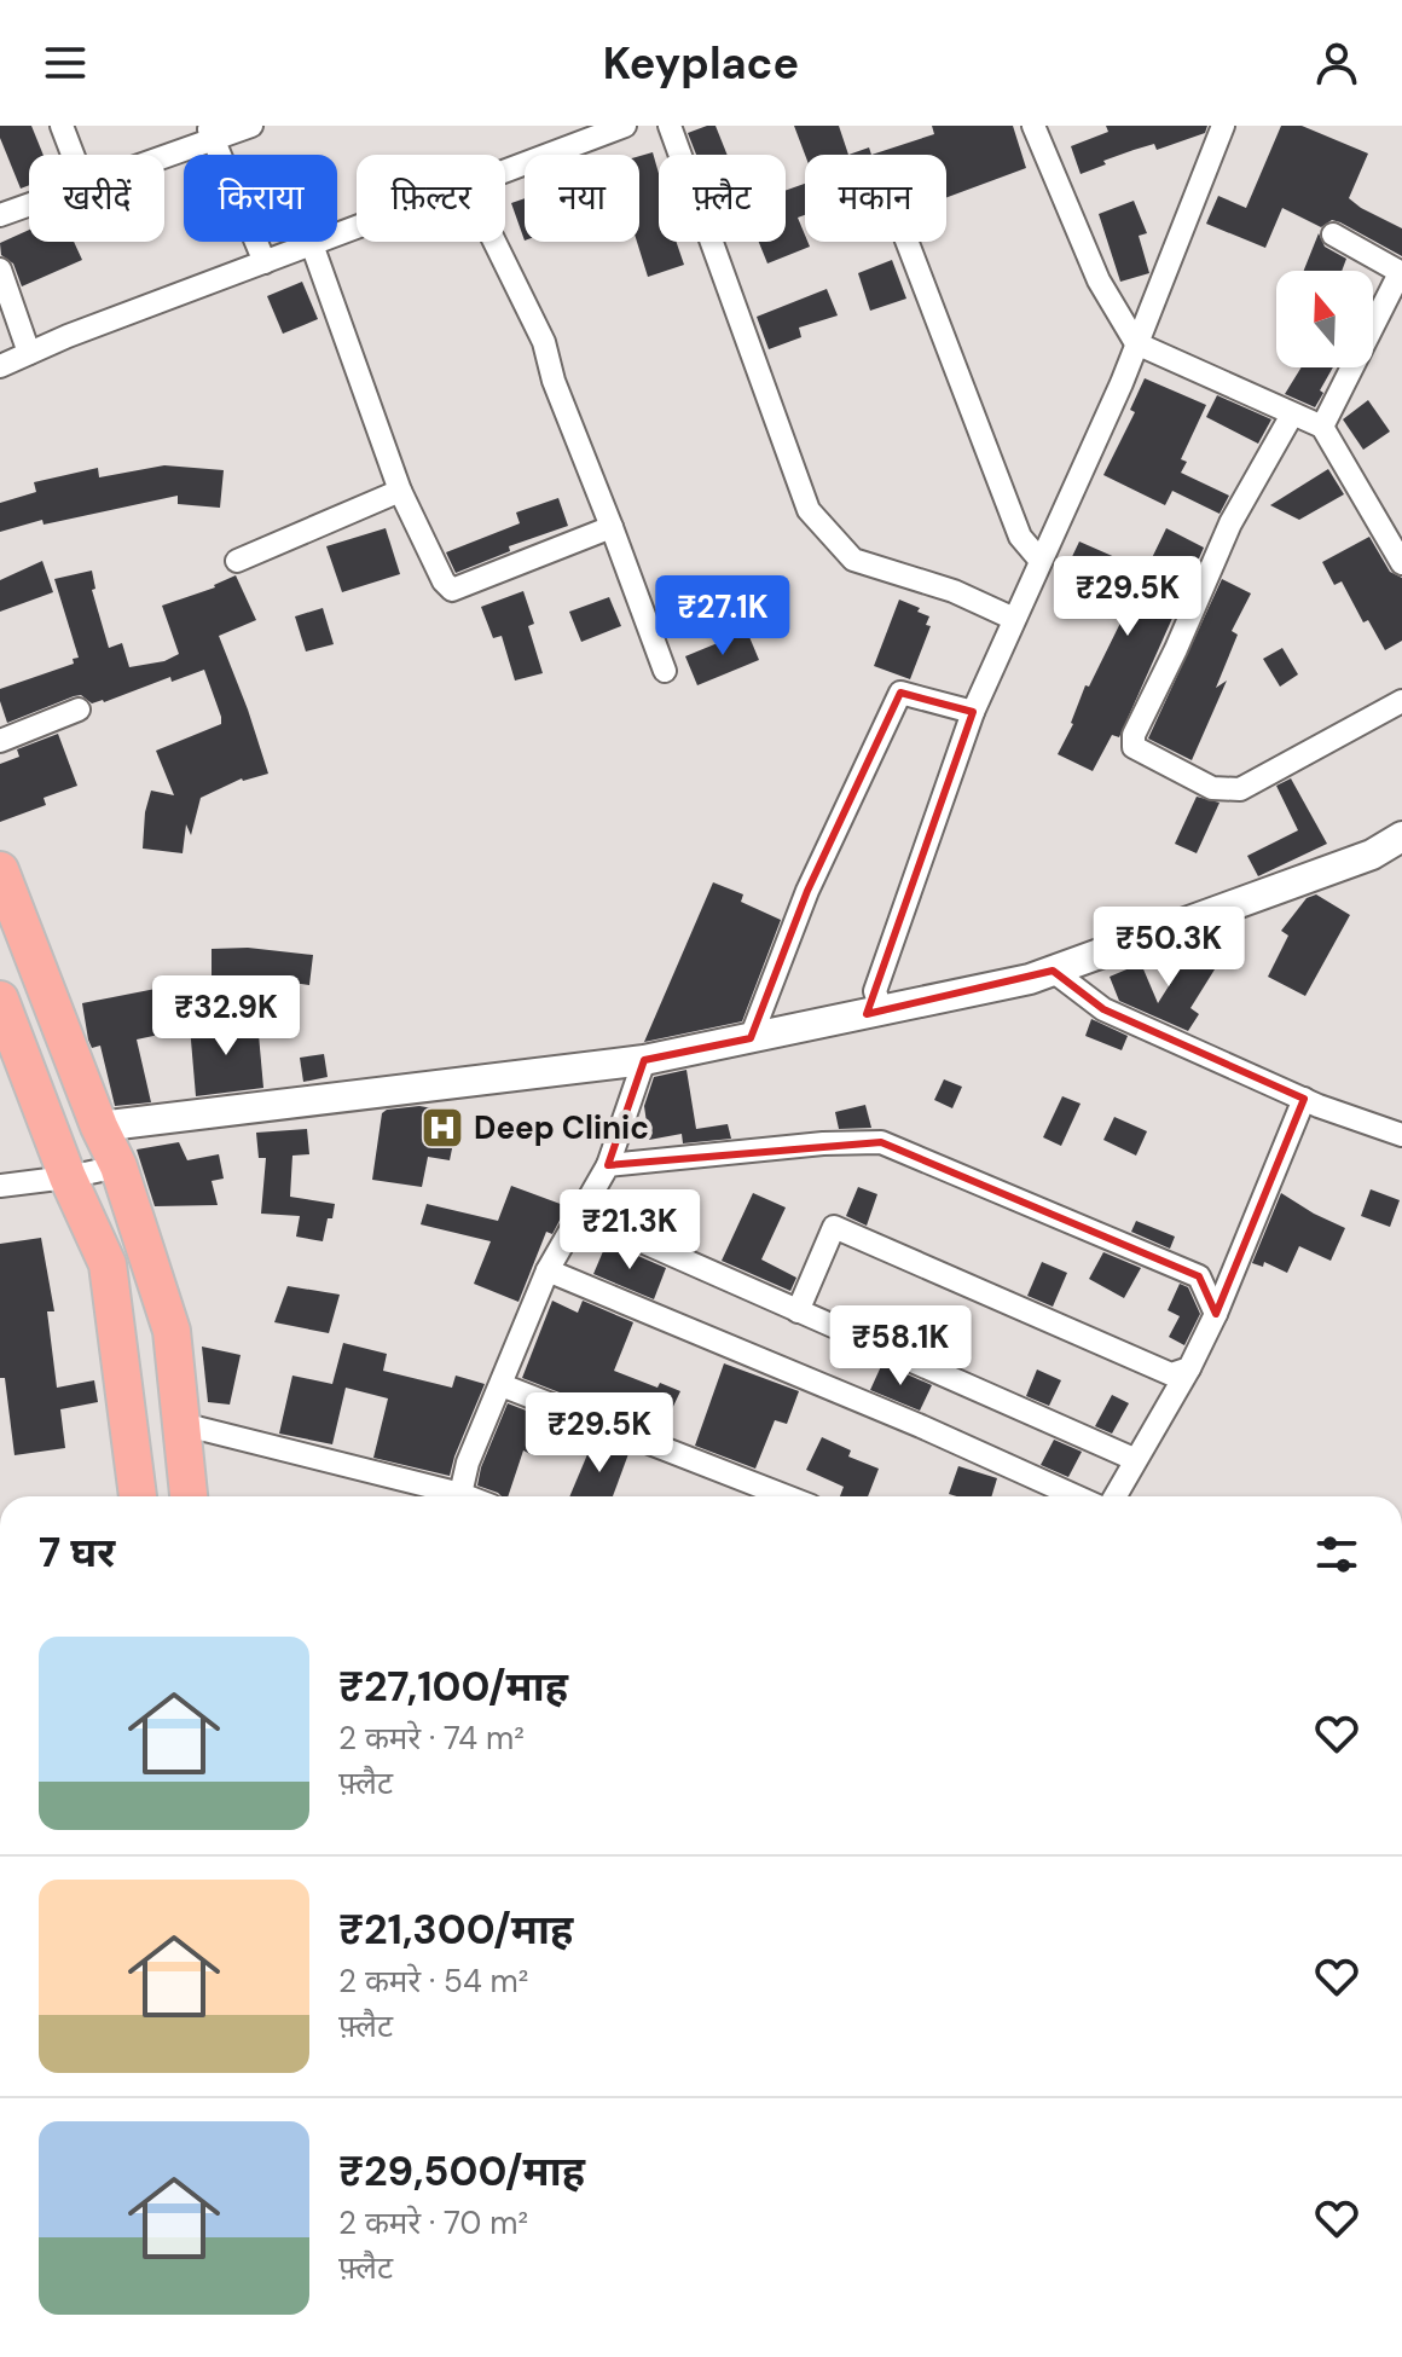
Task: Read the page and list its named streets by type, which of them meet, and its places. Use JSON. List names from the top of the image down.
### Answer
{
  "places": {
    "hospital": ["Deep Clinic"]
  },
  "north": "top",
  "page": {
    "header": "Keyplace",
    "chip": [
      "खरीदें",
      "किराया",
      "फ़िल्टर",
      "नया",
      "फ़्लैट",
      "मकान"
    ],
    "price": [
      "₹29.5K",
      "₹27.1K",
      "₹50.3K",
      "₹32.9K",
      "₹21.3K",
      "₹58.1K",
      "₹29.5K"
    ],
    "heading": "7 घर",
    "list": [
      {
        "name": "₹27,100/माह",
        "note": "2 कमरे · 74 m² · फ़्लैट"
      },
      {
        "name": "₹21,300/माह",
        "note": "2 कमरे · 54 m² · फ़्लैट"
      },
      {
        "name": "₹29,500/माह",
        "note": "2 कमरे · 70 m² · फ़्लैट"
      }
    ]
  }
}
